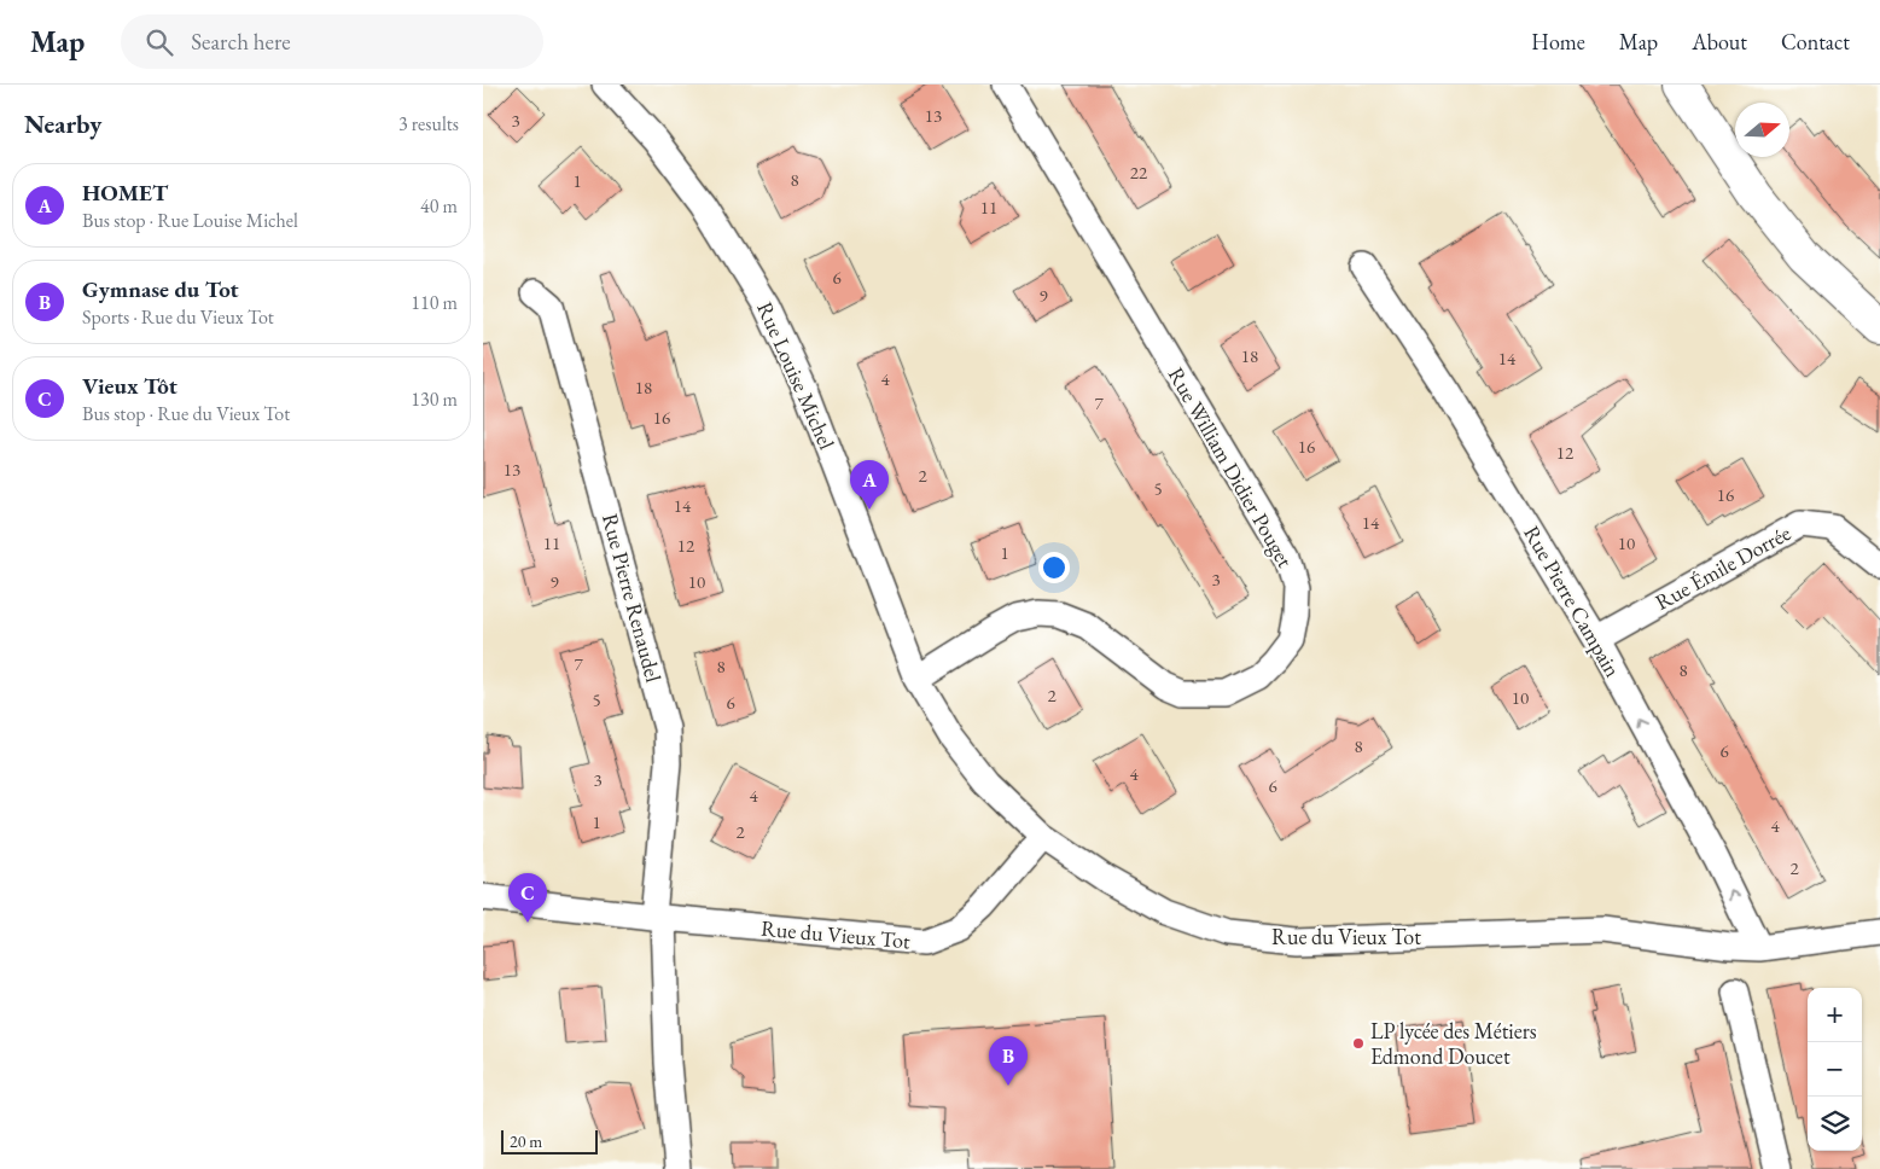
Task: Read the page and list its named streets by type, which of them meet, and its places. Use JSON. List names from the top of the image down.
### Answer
{
  "streets": {
    "street": [
      "Rue Louise Michel",
      "Rue William Didier Pouget",
      "Rue Émile Dorrée",
      "Rue Pierre Renaudel",
      "Rue Pierre Campain",
      "Rue du Vieux Tot"
    ]
  },
  "crossings": [
    ["Rue Louise Michel", "Rue William Didier Pouget"],
    ["Rue Louise Michel", "Rue du Vieux Tot"],
    ["Rue Émile Dorrée", "Rue Pierre Campain"],
    ["Rue Pierre Renaudel", "Rue du Vieux Tot"],
    ["Rue Pierre Campain", "Rue du Vieux Tot"]
  ],
  "one_way": ["Rue Pierre Campain"],
  "places": ["LP lycée des Métiers Edmond Doucet"],
  "house_numbers": [
    "13",
    "3",
    "22",
    "8",
    "1",
    "11",
    "6",
    "9",
    "18",
    "14",
    "4",
    "18",
    "7",
    "16",
    "16",
    "12",
    "13",
    "2",
    "5",
    "16",
    "14",
    "14",
    "11",
    "10",
    "12",
    "1",
    "3",
    "9",
    "10",
    "7",
    "8",
    "8",
    "2",
    "10",
    "5",
    "6",
    "8",
    "6",
    "4",
    "3",
    "6",
    "4",
    "1",
    "4",
    "2",
    "2"
  ],
  "scale_bar": "20 m",
  "north": "right",
  "page": {
    "header": "Map",
    "search": "Search here",
    "nav": [
      "Home",
      "Map",
      "About",
      "Contact"
    ],
    "heading": ["Nearby", "3 results"],
    "list": [
      {
        "mark": "A",
        "name": "HOMET",
        "note": "Bus stop · Rue Louise Michel",
        "value": "40 m"
      },
      {
        "mark": "B",
        "name": "Gymnase du Tot",
        "note": "Sports · Rue du Vieux Tot",
        "value": "110 m"
      },
      {
        "mark": "C",
        "name": "Vieux Tôt",
        "note": "Bus stop · Rue du Vieux Tot",
        "value": "130 m"
      }
    ],
    "pins": ["A", "C", "B"],
    "map_buttons": ["+", "−"],
    "scale": "20 m"
  }
}
